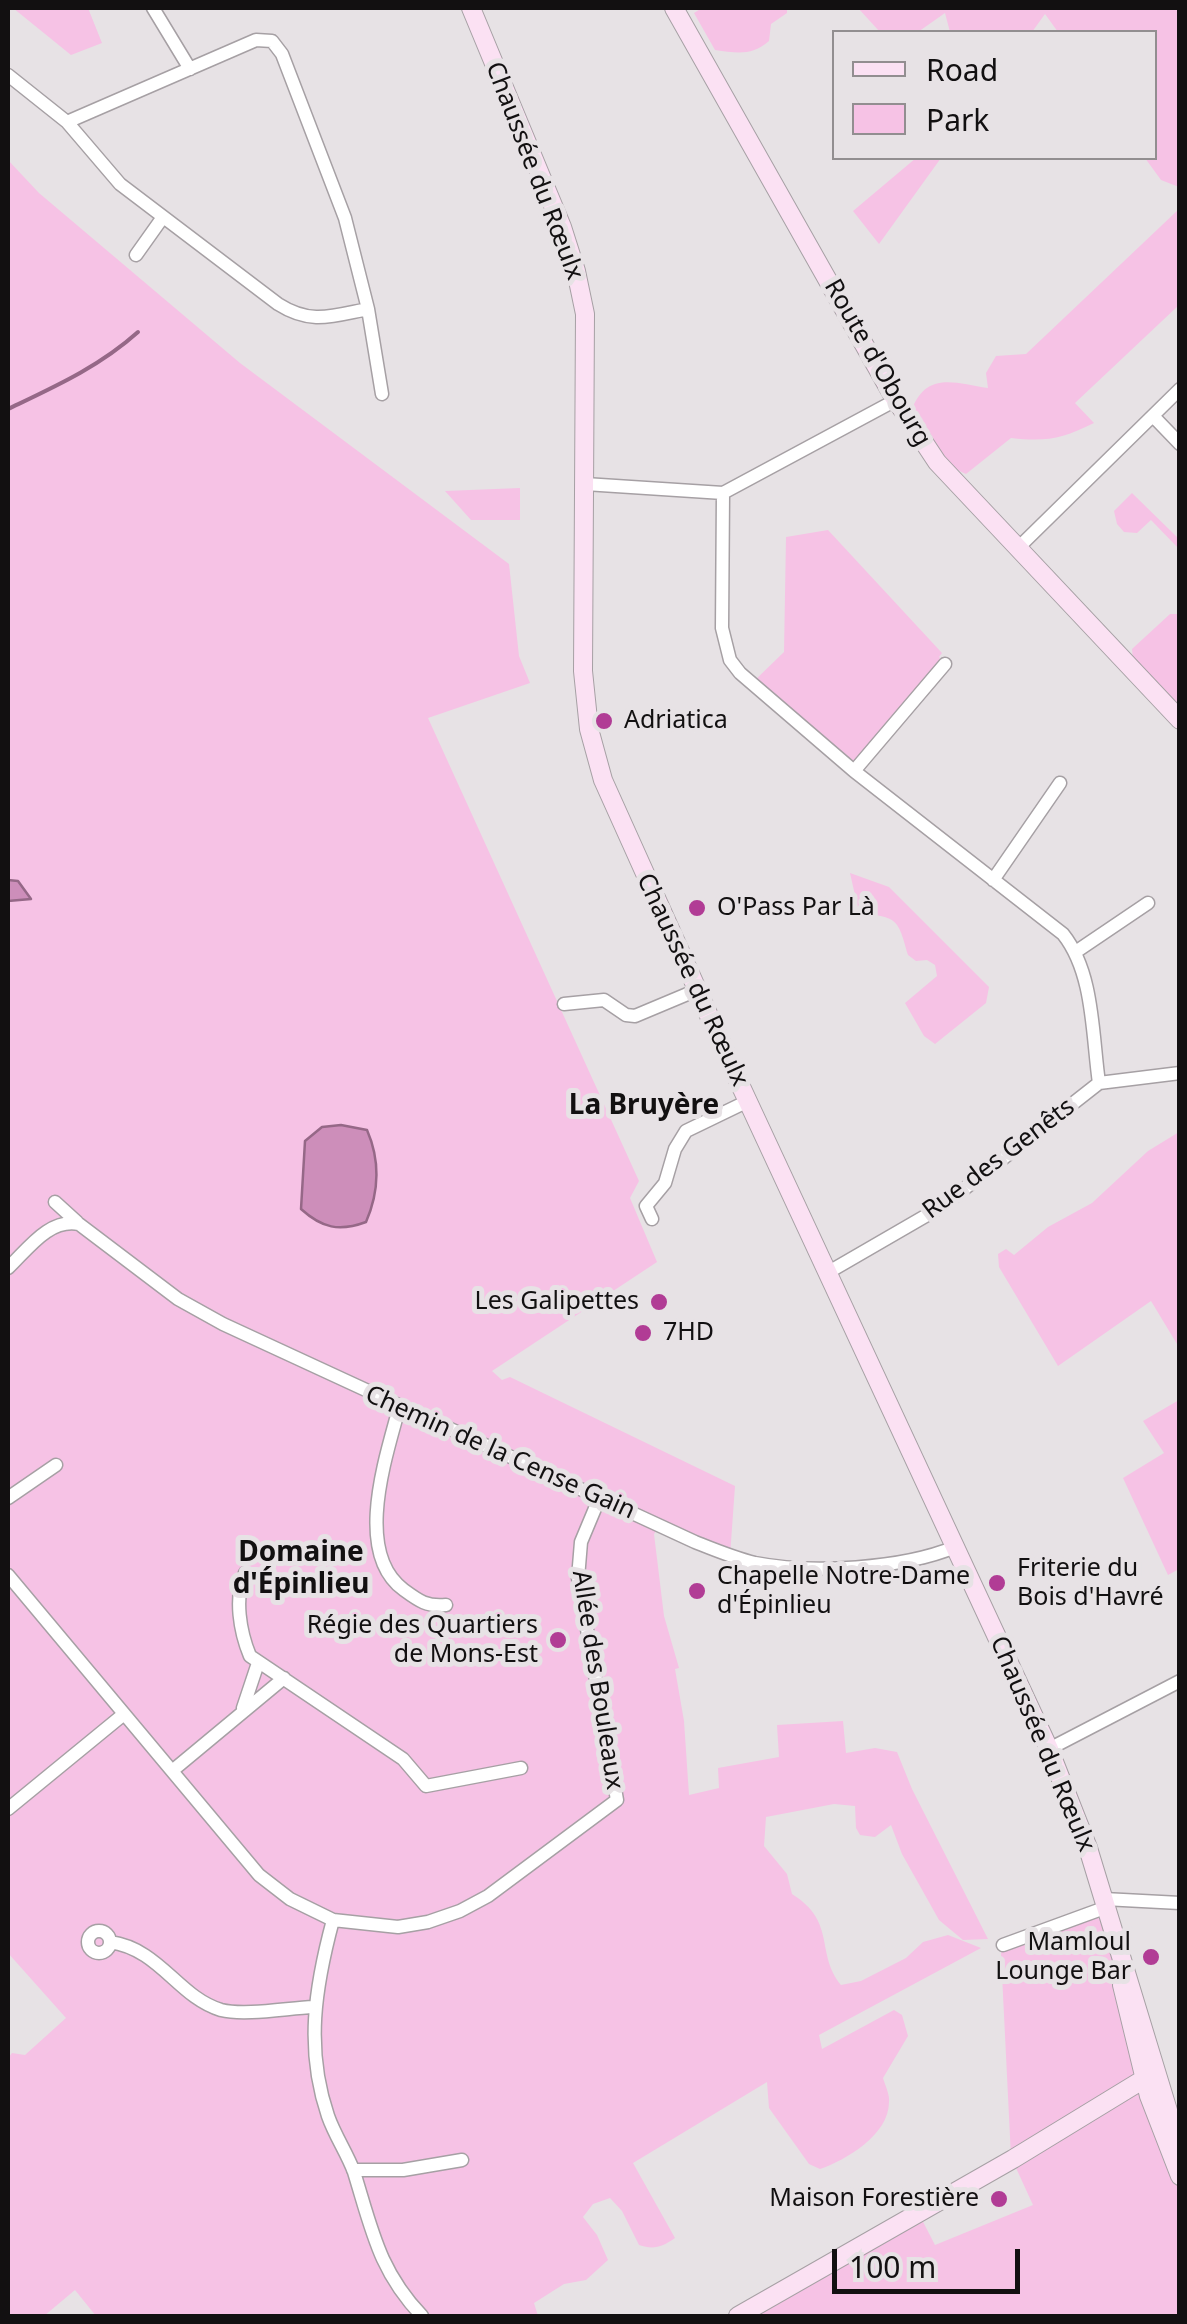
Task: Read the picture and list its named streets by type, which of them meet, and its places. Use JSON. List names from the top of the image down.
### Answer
{
  "streets": {
    "main road": ["Chaussée du Rœulx", "Route d'Obourg"],
    "street": ["Rue des Genêts", "Chemin de la Cense Gain", "Allée des Bouleaux"]
  },
  "crossings": [
    ["Chaussée du Rœulx", "Rue des Genêts"],
    ["Chaussée du Rœulx", "Chemin de la Cense Gain"],
    ["Chemin de la Cense Gain", "Allée des Bouleaux"]
  ],
  "districts": ["La Bruyère", "Domaine d'Épinlieu"],
  "places": [
    "Adriatica",
    "O'Pass Par Là",
    "Les Galipettes",
    "7HD",
    "Friterie du Bois d'Havré",
    "Chapelle Notre-Dame d'Épinlieu",
    "Régie des Quartiers de Mons-Est",
    "Mamloul Lounge Bar",
    "Maison Forestière"
  ],
  "legend": ["Road", "Park"],
  "scale_bar": "100 m"
}
